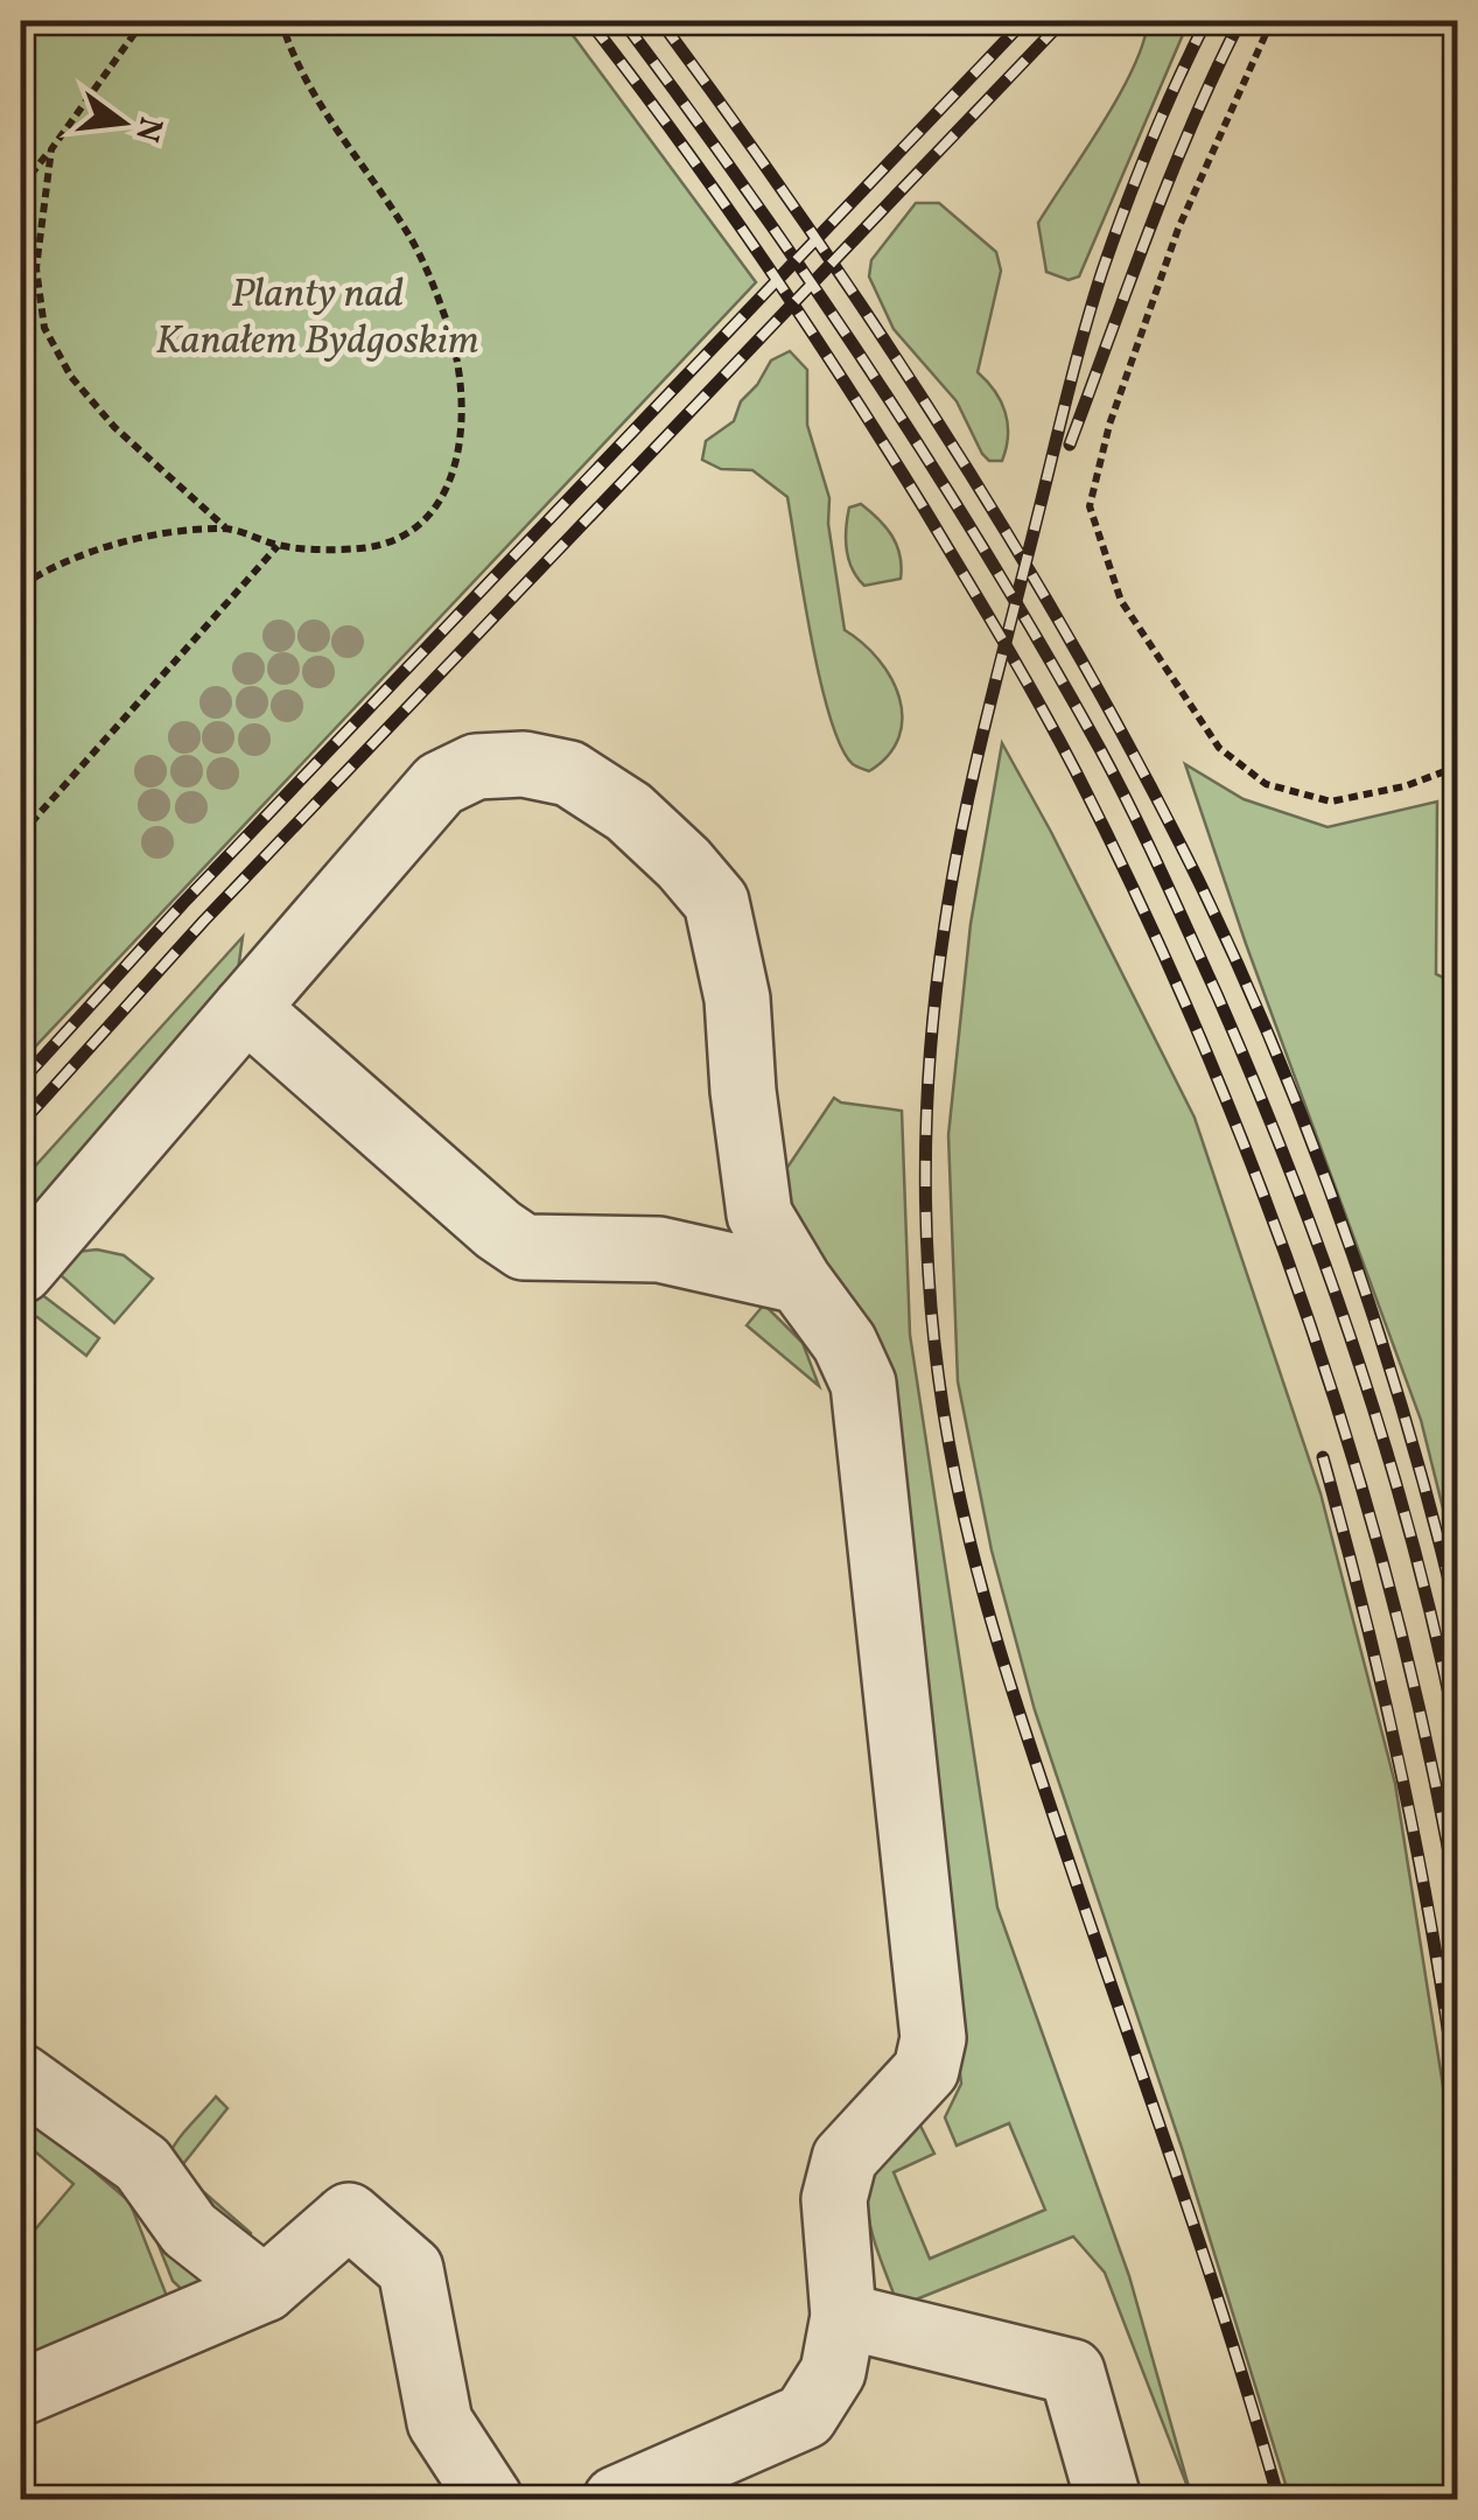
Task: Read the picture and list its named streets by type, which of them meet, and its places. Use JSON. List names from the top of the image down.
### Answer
{
  "parks": ["Planty nad Kanałem Bydgoskim"],
  "north": "right"
}
